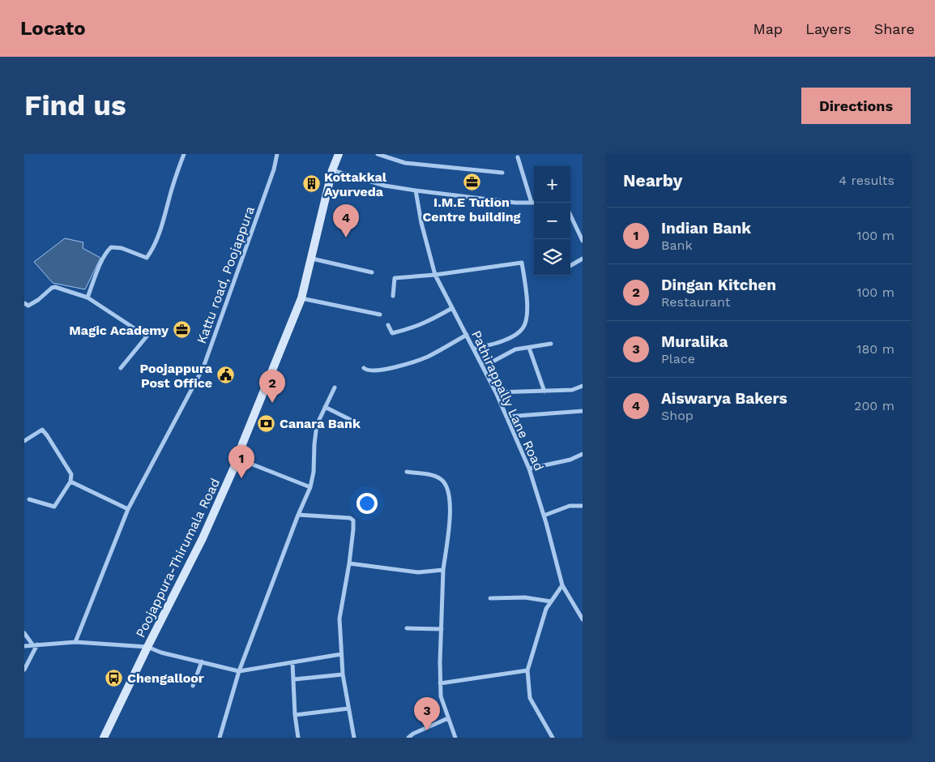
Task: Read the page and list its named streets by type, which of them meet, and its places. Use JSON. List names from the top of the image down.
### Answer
{
  "streets": {
    "main road": ["Poojappura-Thirumala Road"],
    "street": ["Kattu road, Poojappura", "Pathirappally Lane Road"]
  },
  "places": {
    "office": ["I.M.E Tution Centre building", "Magic Academy"],
    "building": ["Kottakkal Ayurveda"],
    "public building": ["Poojappura Post Office"],
    "bank": ["Canara Bank"],
    "bus stop": ["Chengalloor"]
  },
  "page": {
    "header": "Locato",
    "nav": ["Map", "Layers", "Share"],
    "buttons": "Directions",
    "title": "Find us",
    "heading": ["Nearby", "4 results"],
    "map_buttons": ["+", "−"],
    "pins": [
      "4",
      "2",
      "1",
      "3"
    ],
    "list": [
      {
        "mark": "1",
        "name": "Indian Bank",
        "note": "Bank",
        "value": "100 m"
      },
      {
        "mark": "2",
        "name": "Dingan Kitchen",
        "note": "Restaurant",
        "value": "100 m"
      },
      {
        "mark": "3",
        "name": "Muralika",
        "note": "Place",
        "value": "180 m"
      },
      {
        "mark": "4",
        "name": "Aiswarya Bakers",
        "note": "Shop",
        "value": "200 m"
      }
    ]
  }
}
